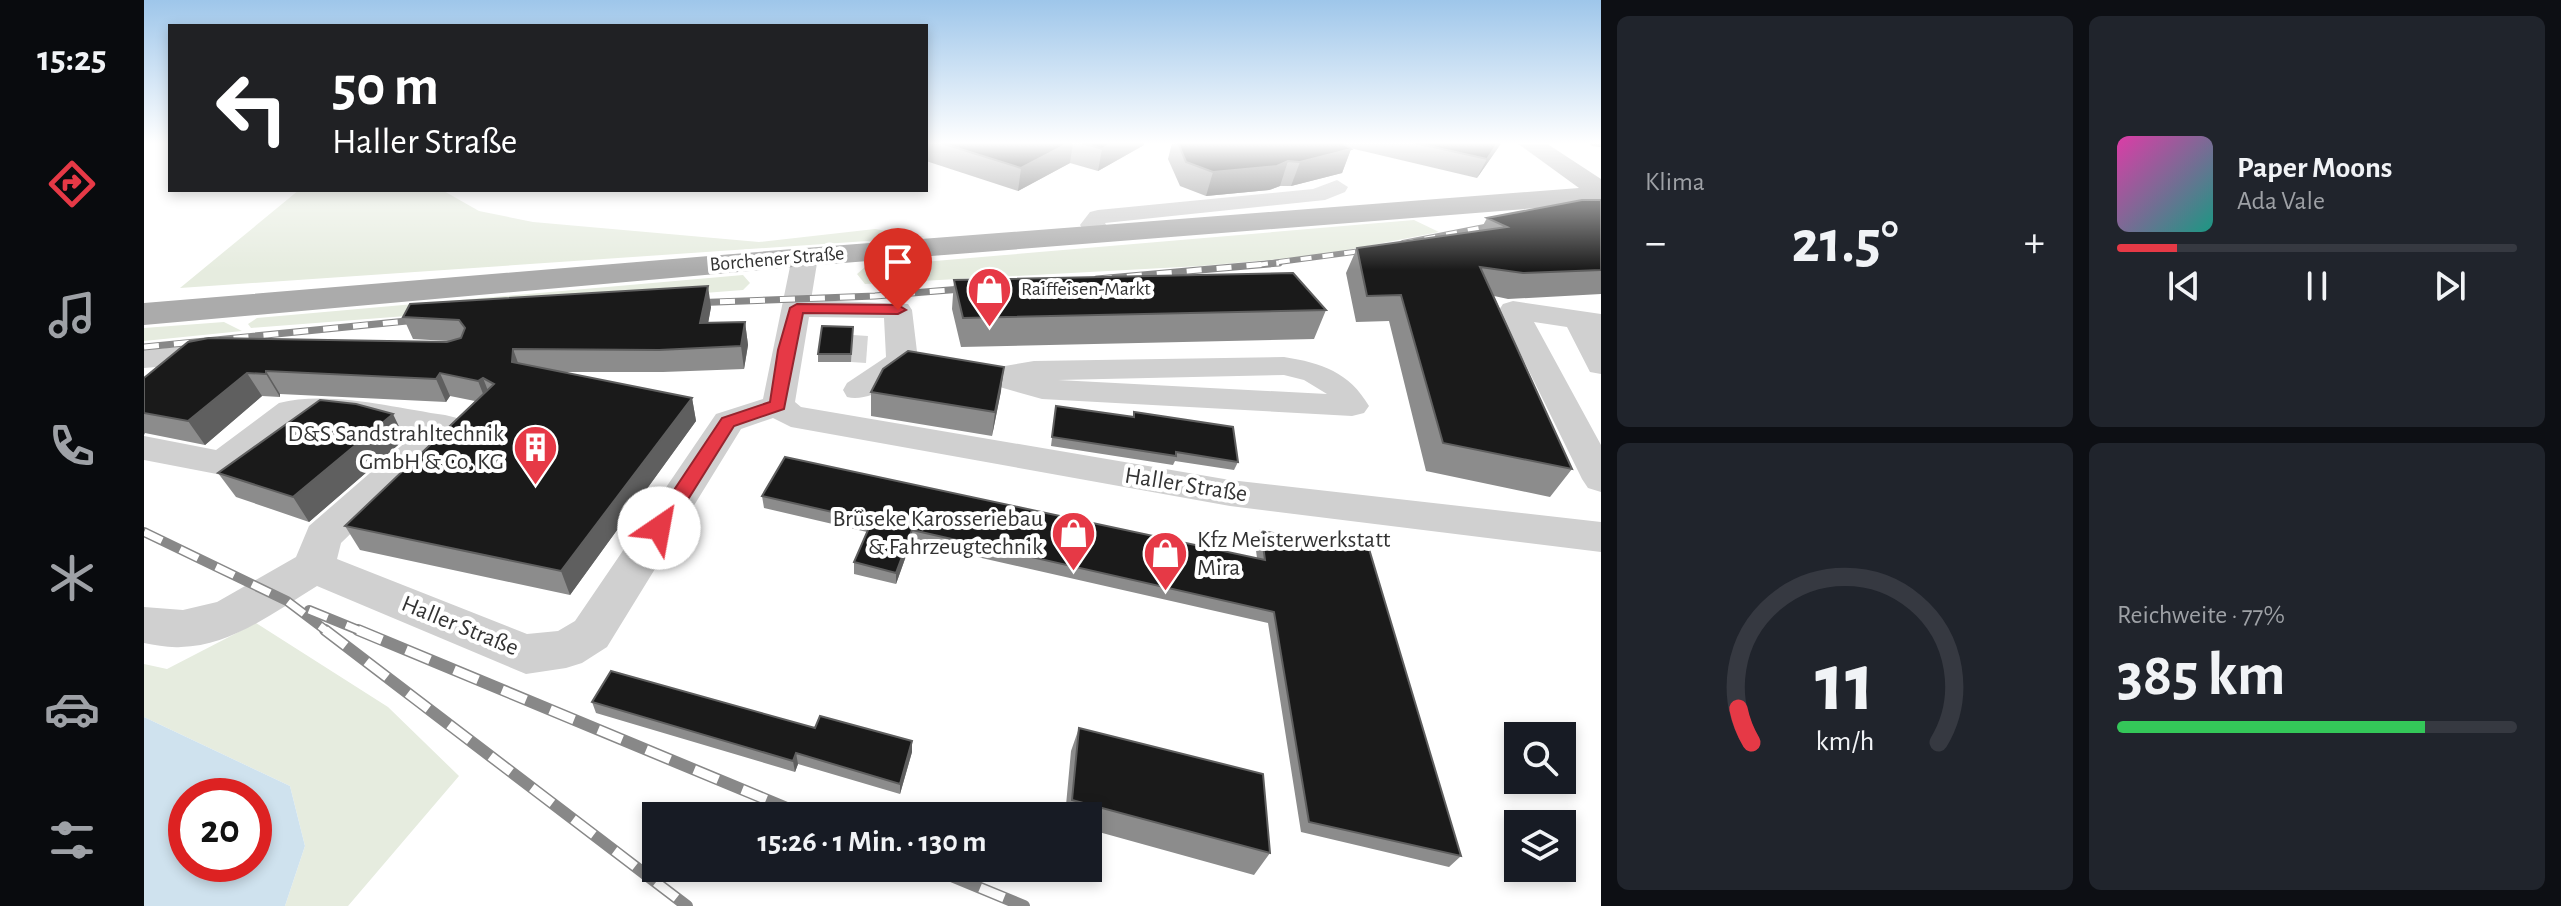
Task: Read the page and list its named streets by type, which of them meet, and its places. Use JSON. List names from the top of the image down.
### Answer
{
  "streets": {
    "main road": ["Borchener Straße"],
    "street": ["Haller Straße"]
  },
  "places": {
    "shop": ["Raiffeisen-Markt", "Brüseke Karosseriebau & Fahrzeugtechnik", "Kfz Meisterwerkstatt Mira"],
    "building": ["D&S Sandstrahltechnik GmbH & Co. KG"]
  },
  "page": {
    "tabs": "15:25",
    "tile": [
      "Klima",
      ["Reichweite · 77%", "385 km"]
    ],
    "turn": ["50 m", "Haller Straße"],
    "song": ["Paper Moons", "Ada Vale"],
    "heat": ["−", "21.5°", "+"],
    "limit": "20",
    "trip": "15:26 · 1 Min. · 130 m",
    "gauge": ["11", "km/h"]
  }
}
